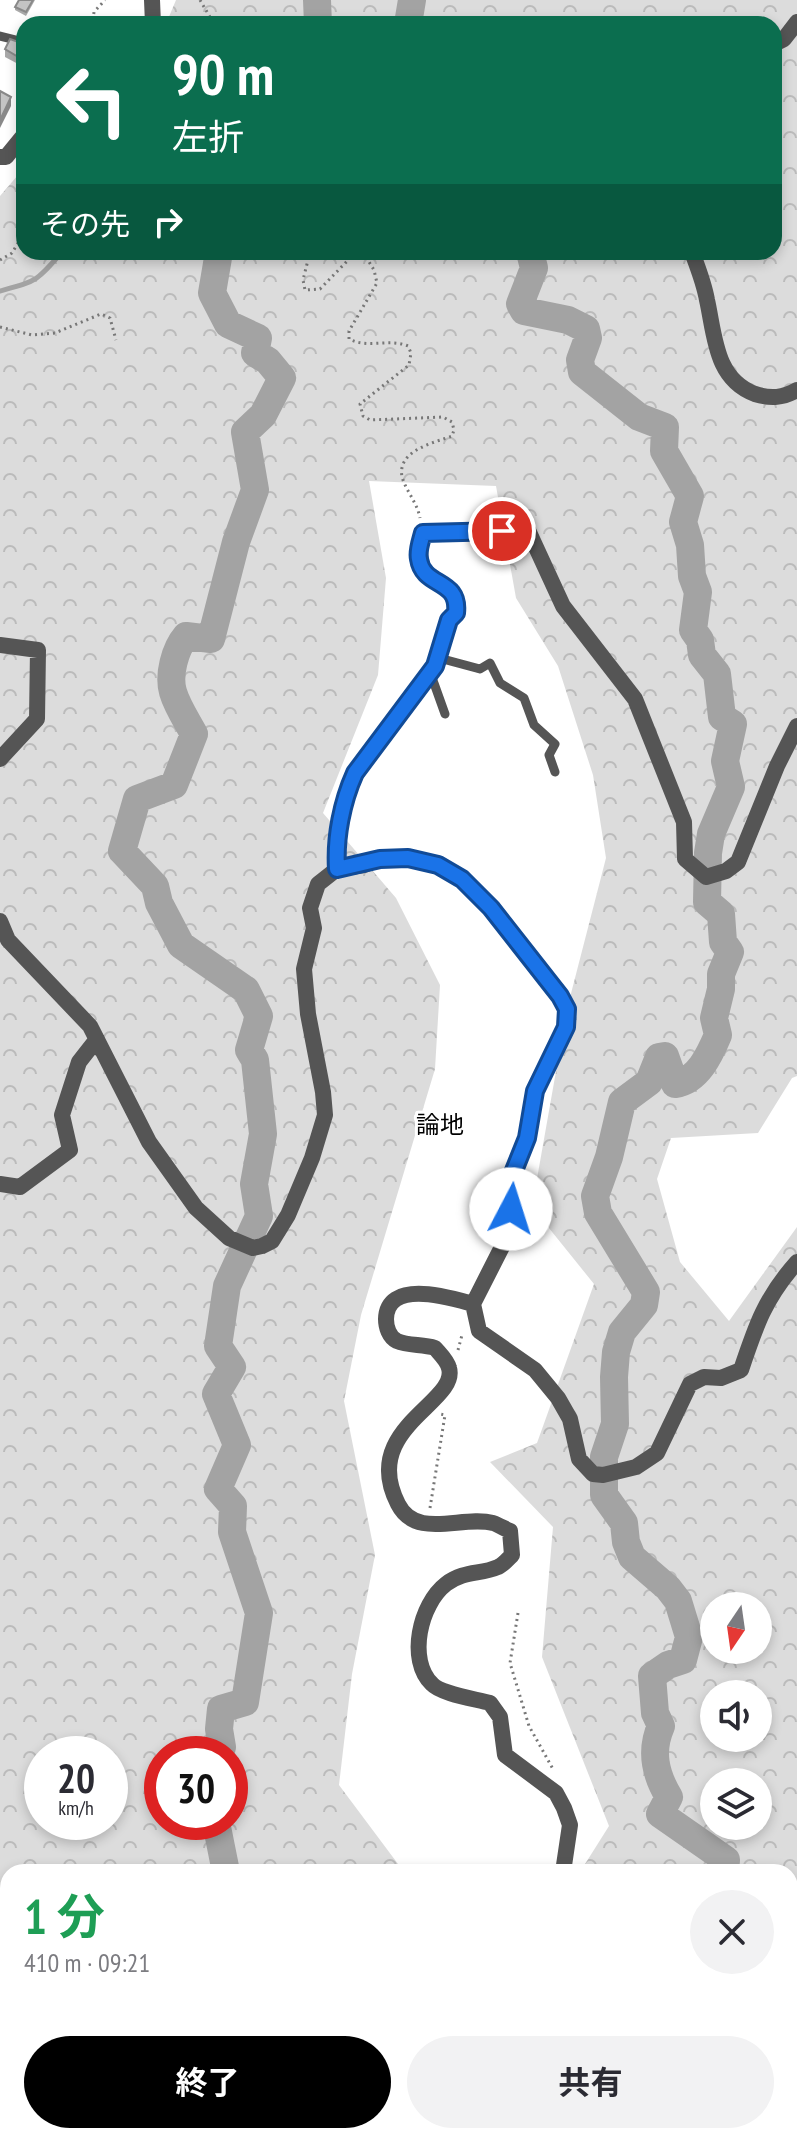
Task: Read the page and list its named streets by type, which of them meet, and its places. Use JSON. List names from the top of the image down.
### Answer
{
  "districts": ["論地"],
  "north": "bottom",
  "page": {
    "turn": ["90 m", "左折"],
    "then": "その先",
    "speed": "20 km/h",
    "limit": "30",
    "heading": ["1 分", "410 m · 09:21"],
    "buttons": ["終了", "共有"]
  }
}
